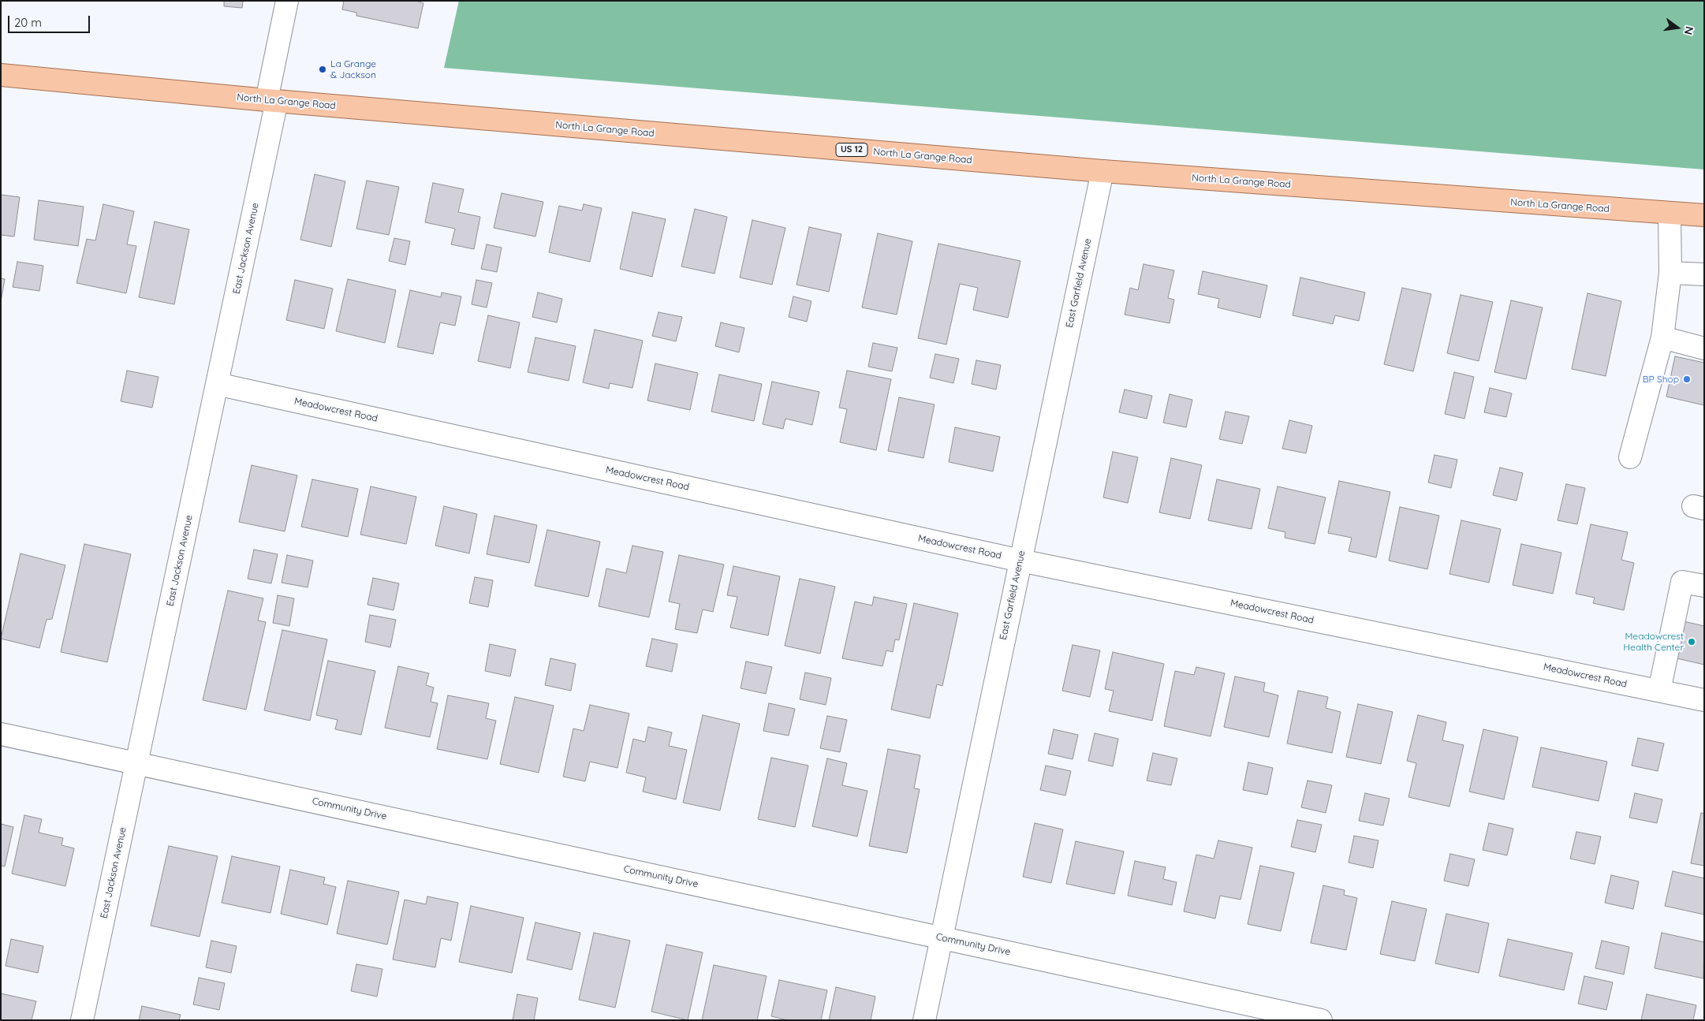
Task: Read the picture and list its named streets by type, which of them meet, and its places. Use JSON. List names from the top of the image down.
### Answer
{
  "streets": {
    "main road": ["North La Grange Road", "US 12"],
    "street": [
      "East Jackson Avenue",
      "East Garfield Avenue",
      "Meadowcrest Road",
      "Community Drive"
    ]
  },
  "crossings": [
    ["North La Grange Road", "East Jackson Avenue"],
    ["North La Grange Road", "East Garfield Avenue"],
    ["East Jackson Avenue", "Meadowcrest Road"],
    ["East Jackson Avenue", "Community Drive"],
    ["East Garfield Avenue", "Meadowcrest Road"],
    ["East Garfield Avenue", "Community Drive"]
  ],
  "places": ["La Grange & Jackson", "BP Shop", "Meadowcrest Health Center"],
  "scale_bar": "20 m",
  "north": "right"
}
